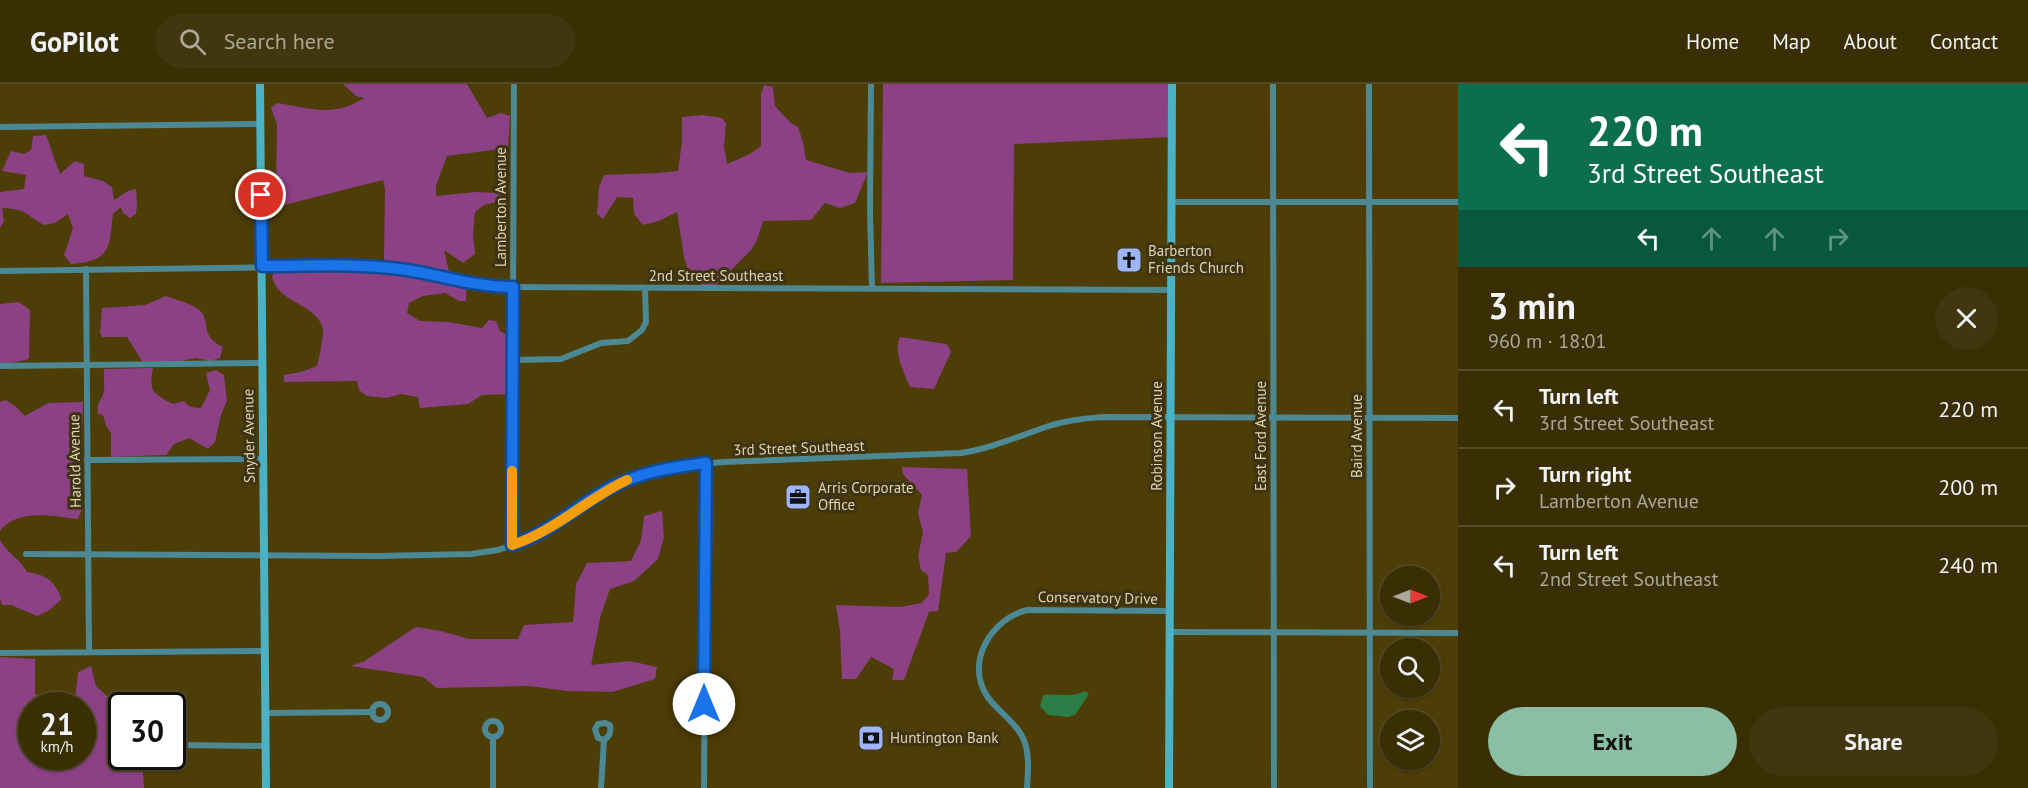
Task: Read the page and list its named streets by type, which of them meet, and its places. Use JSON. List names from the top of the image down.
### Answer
{
  "streets": {
    "main road": ["Snyder Avenue", "Robinson Avenue"],
    "street": [
      "Lamberton Avenue",
      "2nd Street Southeast",
      "East Ford Avenue",
      "Baird Avenue",
      "3rd Street Southeast",
      "Harold Avenue",
      "Conservatory Drive"
    ]
  },
  "crossings": [
    ["Lamberton Avenue", "2nd Street Southeast"],
    ["Lamberton Avenue", "3rd Street Southeast"],
    ["2nd Street Southeast", "Snyder Avenue"],
    ["2nd Street Southeast", "Robinson Avenue"],
    ["2nd Street Southeast", "Harold Avenue"],
    ["Snyder Avenue", "3rd Street Southeast"],
    ["Robinson Avenue", "3rd Street Southeast"],
    ["Robinson Avenue", "Conservatory Drive"],
    ["East Ford Avenue", "3rd Street Southeast"],
    ["Baird Avenue", "3rd Street Southeast"],
    ["3rd Street Southeast", "Harold Avenue"]
  ],
  "places": {
    "church": ["Barberton Friends Church"],
    "office": ["Arris Corporate Office"],
    "bank": ["Huntington Bank"]
  },
  "north": "right",
  "page": {
    "header": "GoPilot",
    "search": "Search here",
    "nav": [
      "Home",
      "Map",
      "About",
      "Contact"
    ],
    "turn": ["220 m", "3rd Street Southeast"],
    "heading": ["3 min", "960 m · 18:01"],
    "list": [
      {
        "name": "Turn left",
        "note": "3rd Street Southeast",
        "value": "220 m"
      },
      {
        "name": "Turn right",
        "note": "Lamberton Avenue",
        "value": "200 m"
      },
      {
        "name": "Turn left",
        "note": "2nd Street Southeast",
        "value": "240 m"
      }
    ],
    "speed": "21 km/h",
    "limit": "30",
    "buttons": ["Exit", "Share"]
  }
}
